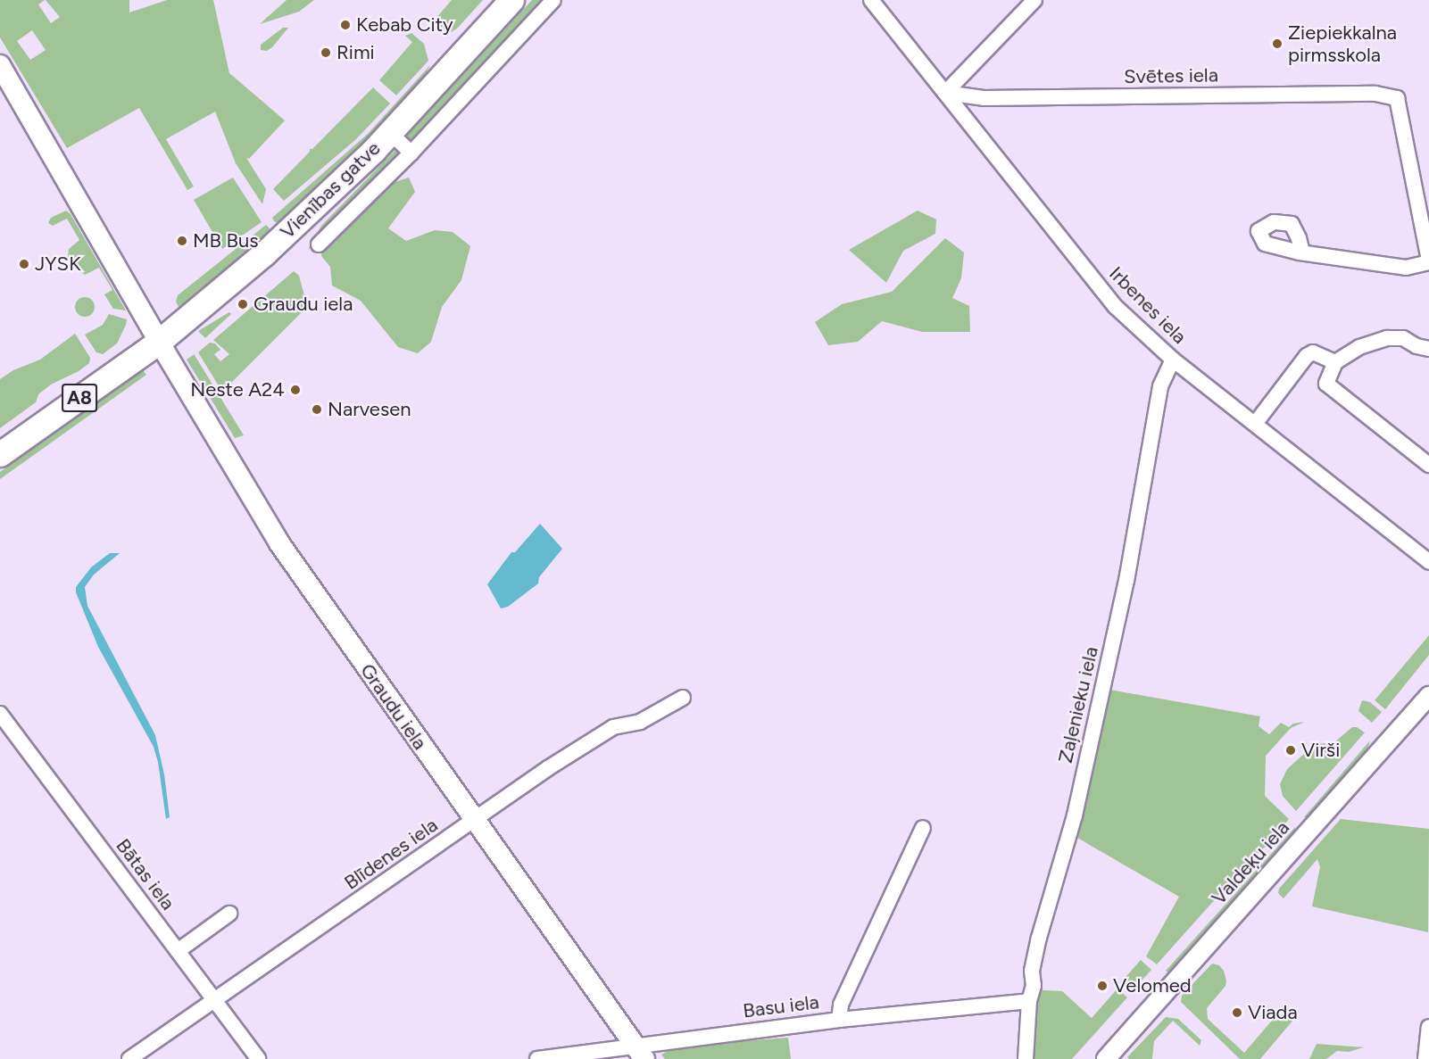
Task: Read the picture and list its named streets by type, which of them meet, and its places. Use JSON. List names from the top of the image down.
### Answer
{
  "streets": {
    "highway": ["Vienības gatve", "A8"],
    "main road": ["Graudu iela"],
    "street": [
      "Svētes iela",
      "Irbenes iela",
      "Zaļenieku iela",
      "Blīdenes iela",
      "Valdeķu iela",
      "Bātas iela",
      "Basu iela"
    ]
  },
  "crossings": [
    ["Svētes iela", "Irbenes iela"],
    ["Vienības gatve", "Graudu iela"],
    ["Irbenes iela", "Zaļenieku iela"],
    ["Zaļenieku iela", "Basu iela"],
    ["Graudu iela", "Blīdenes iela"],
    ["Graudu iela", "Basu iela"],
    ["Blīdenes iela", "Bātas iela"]
  ],
  "places": [
    "Kebab City",
    "Ziepiekkalna pirmsskola",
    "Rimi",
    "MB Bus",
    "JYSK",
    "Graudu iela",
    "Neste A24",
    "Narvesen",
    "Virši",
    "Velomed",
    "Viada"
  ]
}
